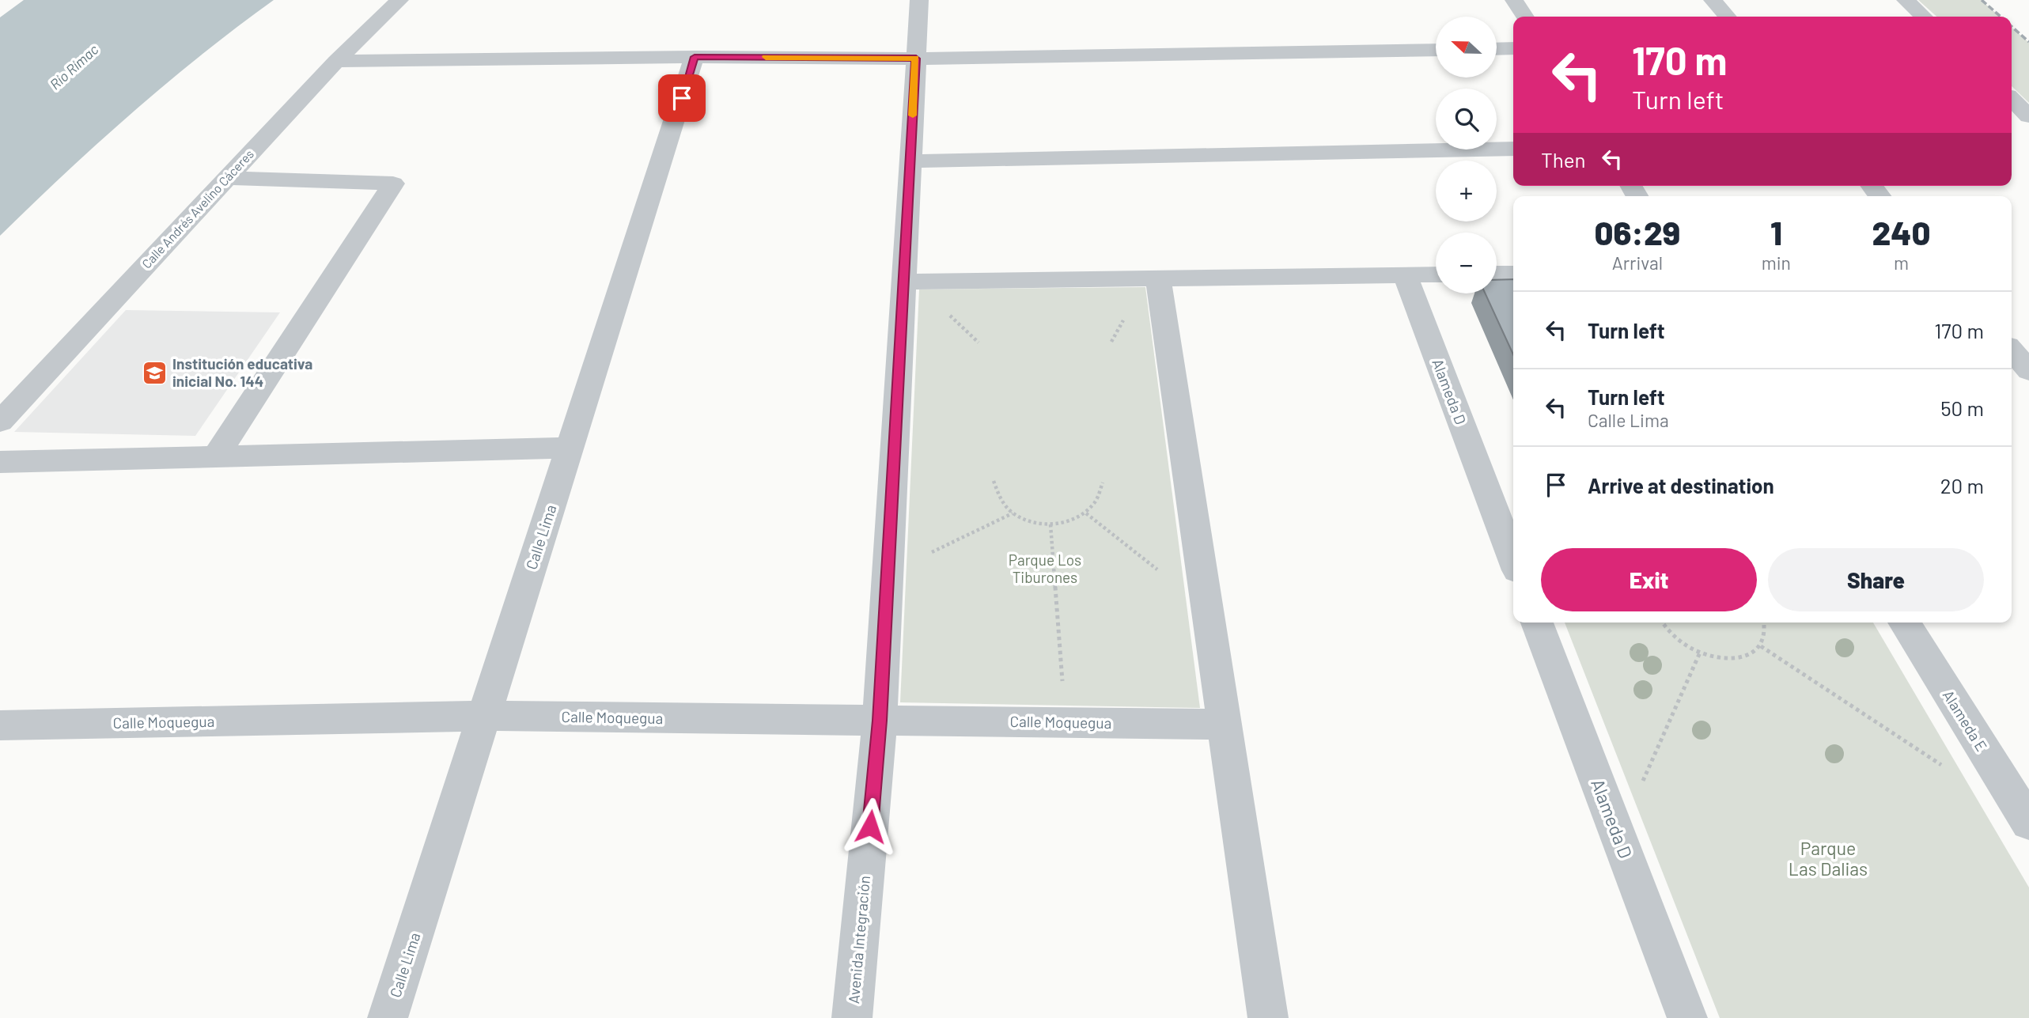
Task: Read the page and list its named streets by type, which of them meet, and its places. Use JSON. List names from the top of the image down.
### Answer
{
  "streets": {
    "street": [
      "Calle Andrés Avelino Cáceres",
      "Alameda D",
      "Calle Lima",
      "Calle Moquegua",
      "Alameda E",
      "Avenida Integración"
    ]
  },
  "crossings": [
    ["Calle Lima", "Calle Moquegua"],
    ["Calle Moquegua", "Avenida Integración"]
  ],
  "water": ["Río Rímac"],
  "parks": ["Parque Los Tiburones", "Parque Las Dalias"],
  "places": {
    "school or university": ["Institución educativa inicial No. 144"]
  },
  "north": "left",
  "page": {
    "map_buttons": ["+", "−"],
    "turn": ["170 m", "Turn left"],
    "then": "Then",
    "eta": [
      "06:29",
      "Arrival",
      "1",
      "min",
      "240",
      "m"
    ],
    "list": [
      {
        "name": "Turn left",
        "value": "170 m"
      },
      {
        "name": "Turn left",
        "note": "Calle Lima",
        "value": "50 m"
      },
      {
        "name": "Arrive at destination",
        "value": "20 m"
      }
    ],
    "buttons": ["Exit", "Share"]
  }
}
